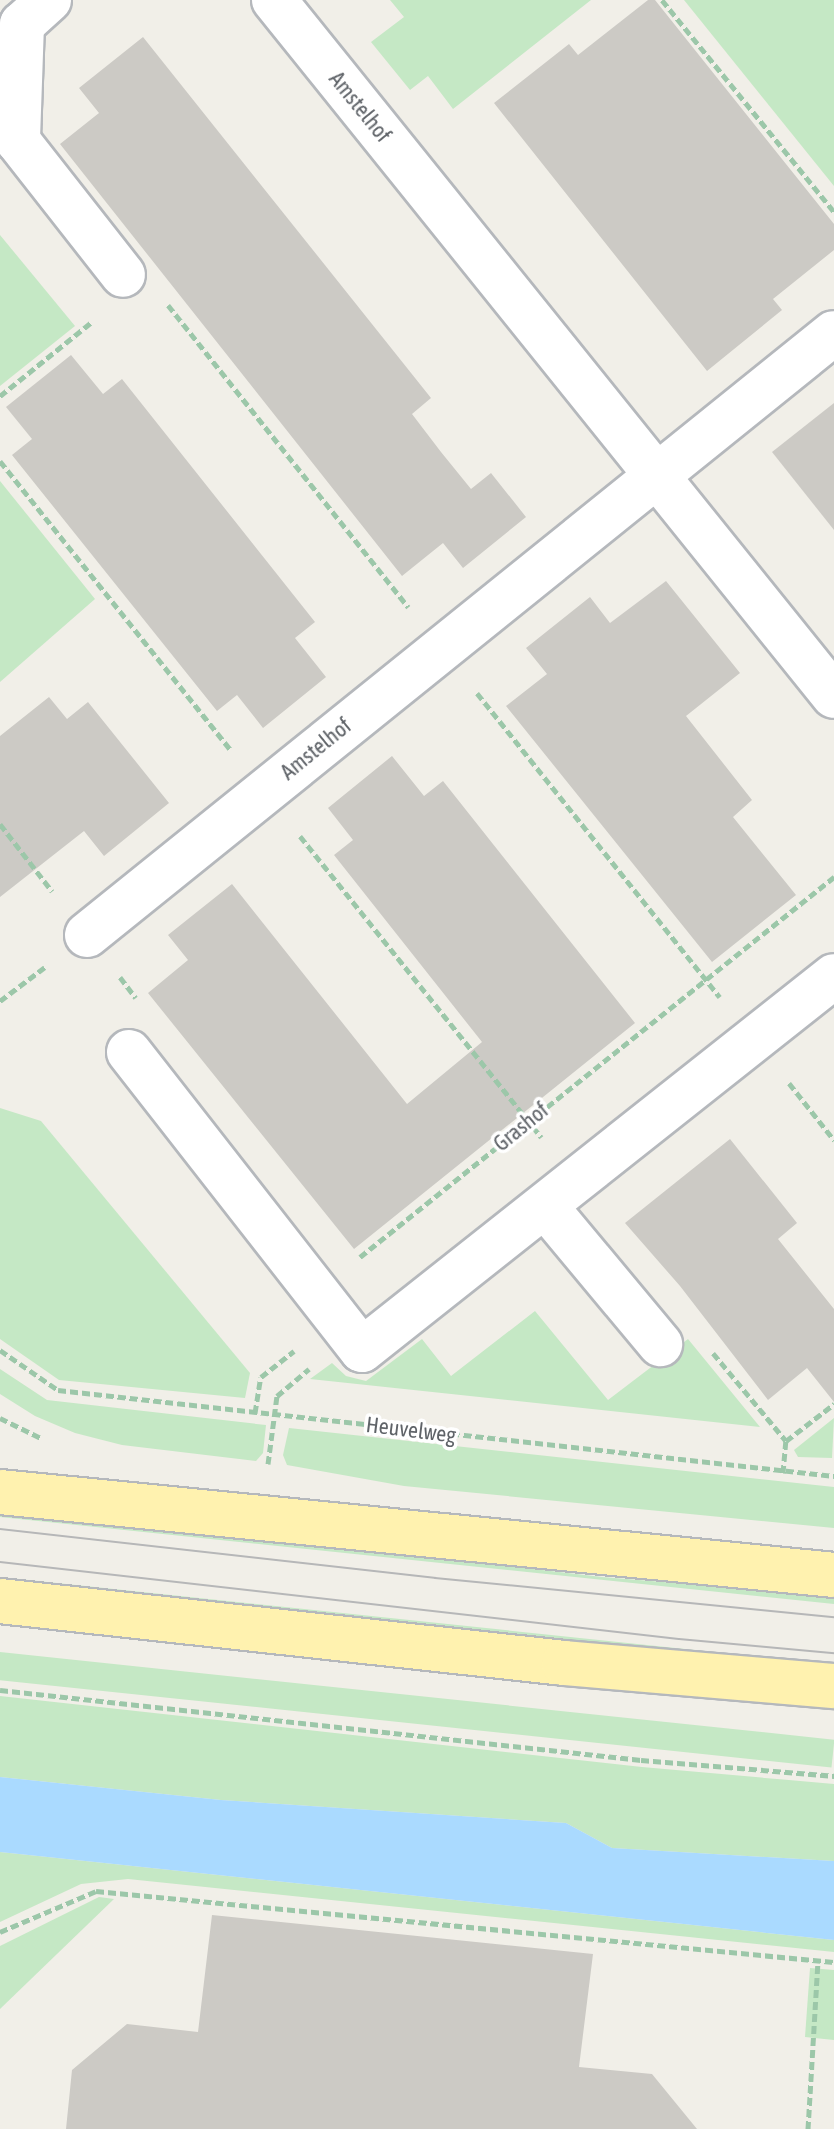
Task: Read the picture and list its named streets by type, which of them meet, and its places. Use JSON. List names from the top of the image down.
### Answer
{
  "streets": {
    "street": ["Amstelhof"],
    "path": ["Grashof", "Heuvelweg"]
  },
  "crossings": [
    ["Grashof", "Heuvelweg"]
  ]
}
